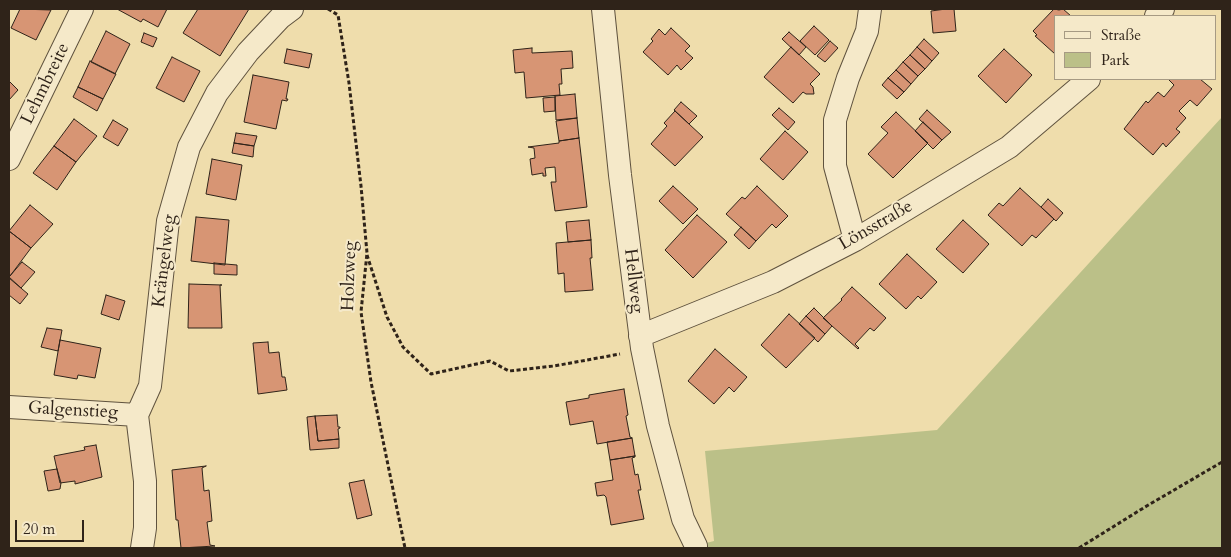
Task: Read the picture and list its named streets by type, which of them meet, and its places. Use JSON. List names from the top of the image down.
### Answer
{
  "streets": {
    "street": [
      "Lehmbreite",
      "Lönsstraße",
      "Krängelweg",
      "Hellweg",
      "Galgenstieg"
    ],
    "path": ["Holzweg"]
  },
  "crossings": [
    ["Lönsstraße", "Hellweg"],
    ["Krängelweg", "Galgenstieg"]
  ],
  "legend": ["Straße", "Park"],
  "scale_bar": "20 m"
}
